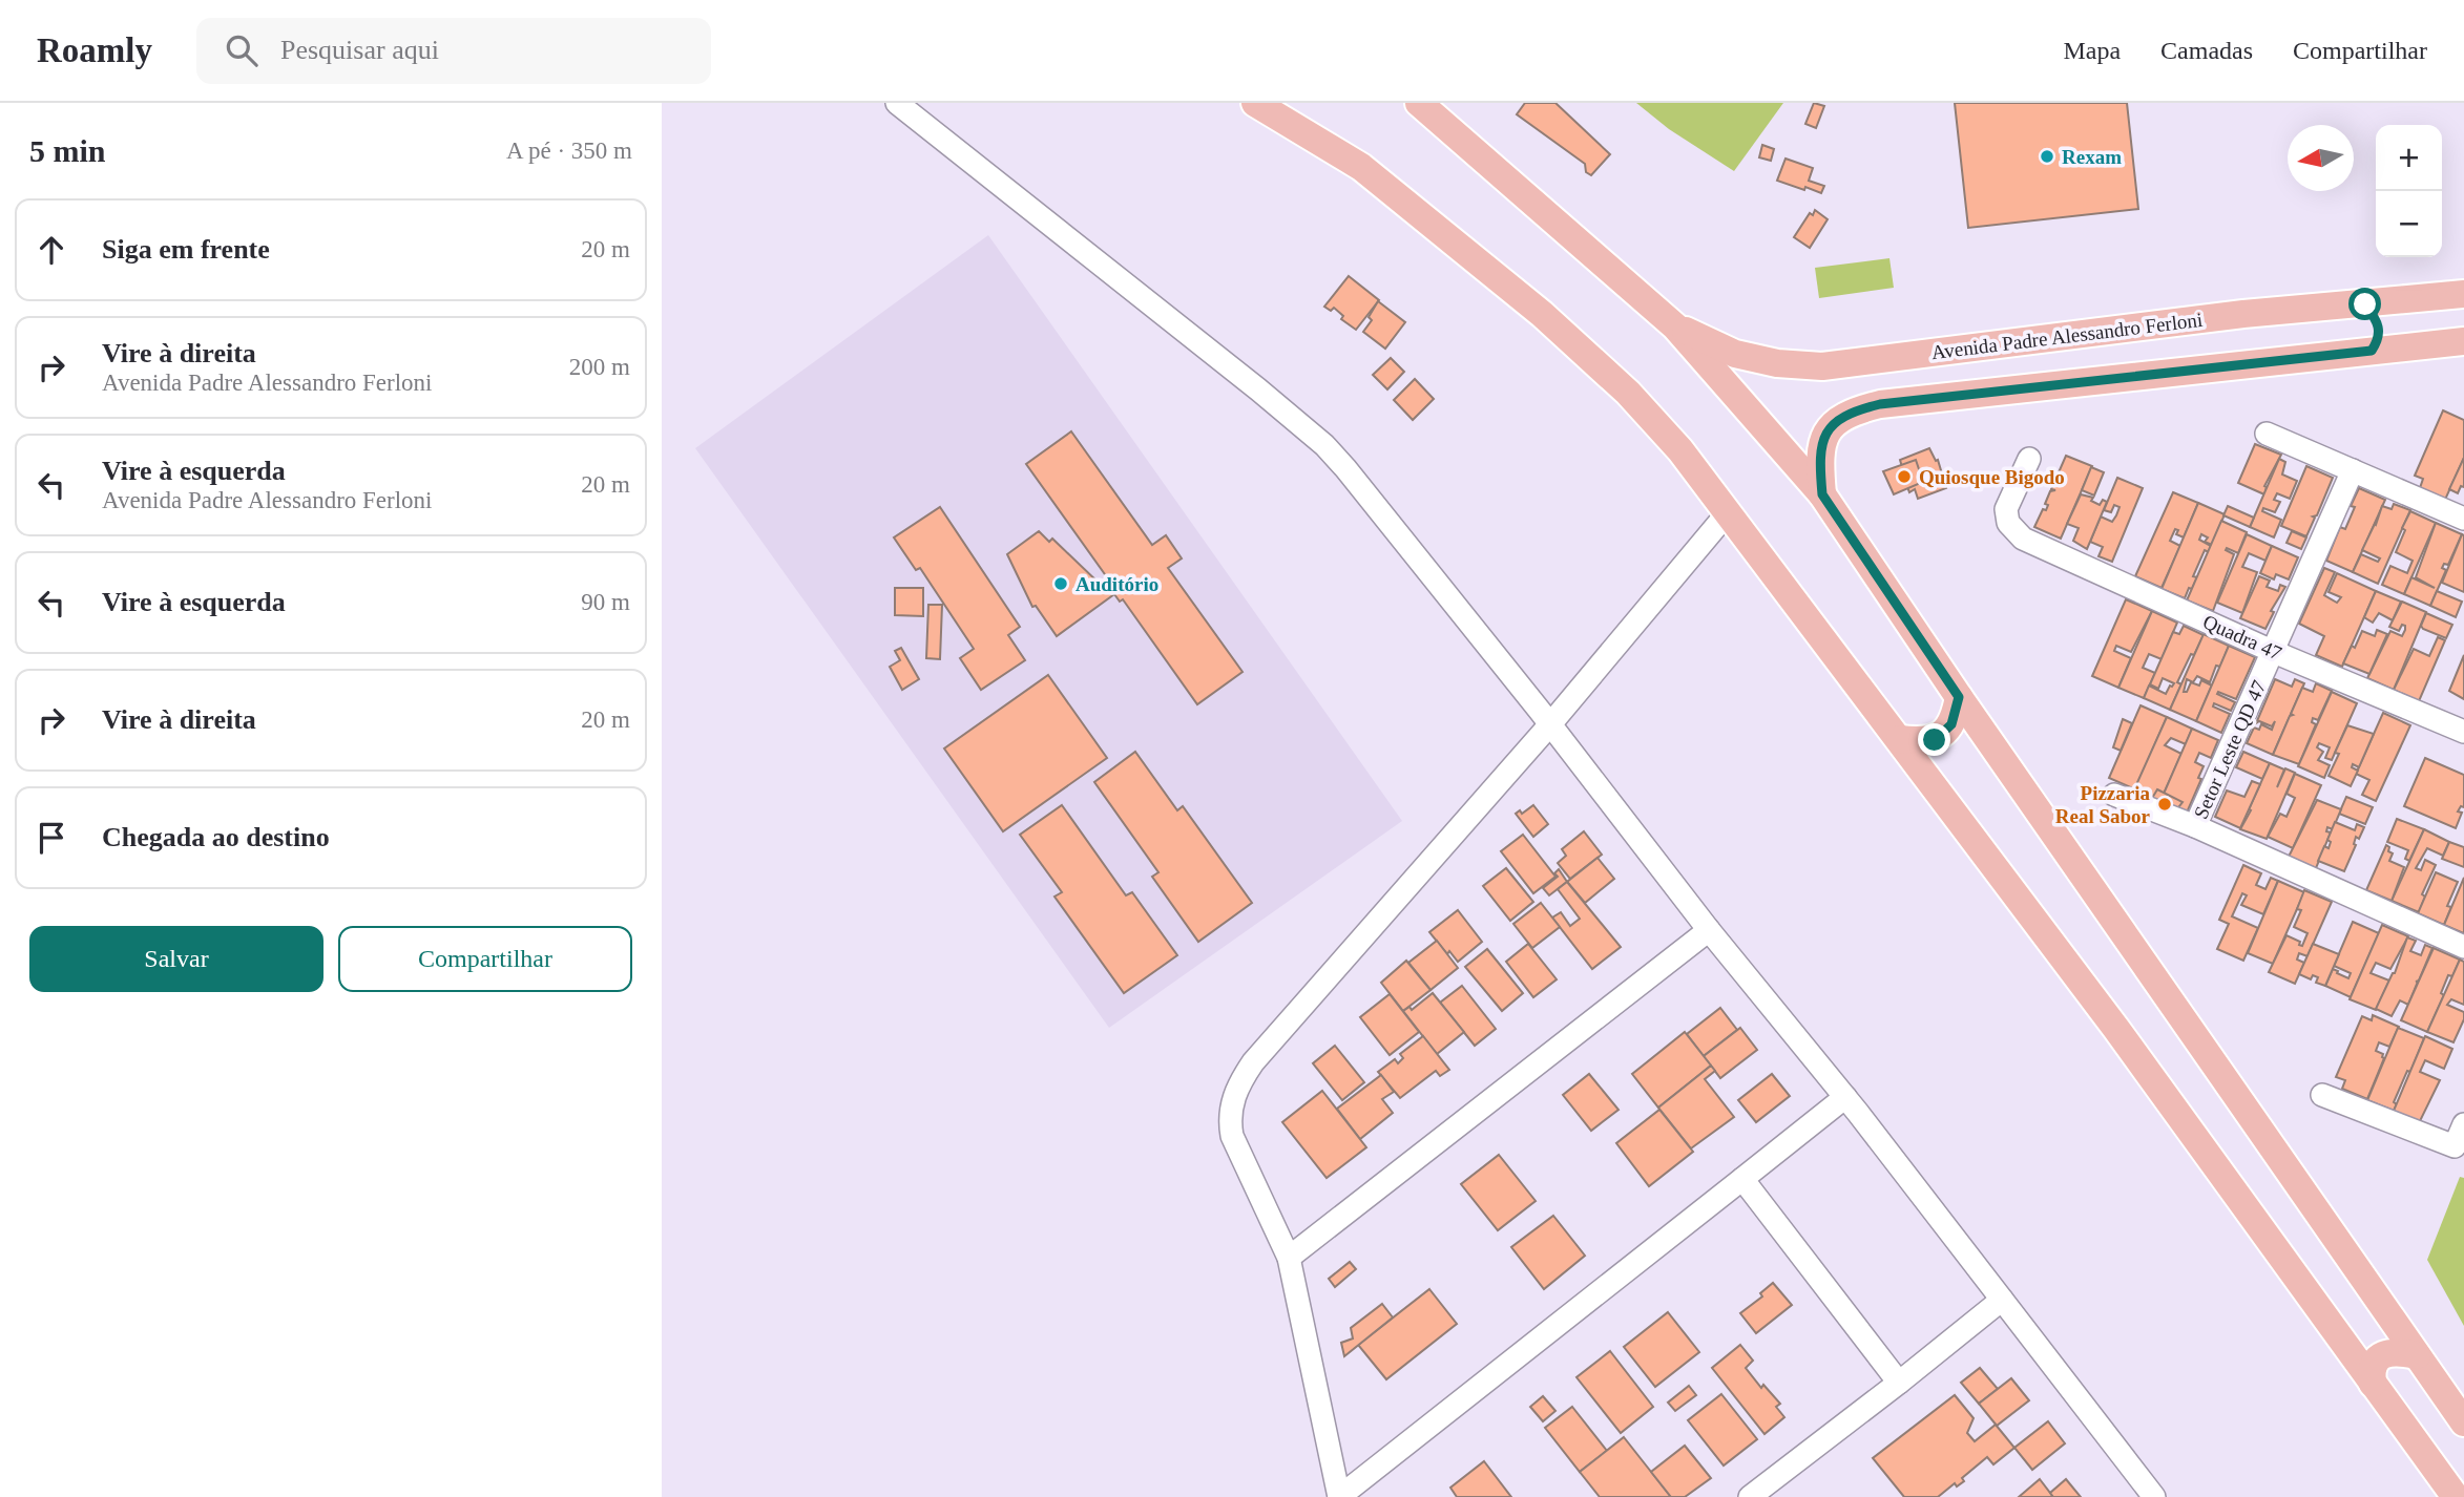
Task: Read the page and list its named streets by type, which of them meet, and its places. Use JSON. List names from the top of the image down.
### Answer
{
  "streets": {
    "main road": ["Avenida Padre Alessandro Ferloni"],
    "street": ["Quadra 47", "Setor Leste QD 47"]
  },
  "crossings": [
    ["Quadra 47", "Setor Leste QD 47"]
  ],
  "places": [
    "Rexam",
    "Quiosque Bigodo",
    "Auditório",
    "Pizzaria Real Sabor"
  ],
  "north": "left",
  "page": {
    "header": "Roamly",
    "search": "Pesquisar aqui",
    "nav": ["Mapa", "Camadas", "Compartilhar"],
    "heading": ["5 min", "A pé · 350 m"],
    "map_buttons": ["+", "−"],
    "list": [
      ["Siga em frente", "20 m"],
      ["Vire à direita", "Avenida Padre Alessandro Ferloni", "200 m"],
      ["Vire à esquerda", "Avenida Padre Alessandro Ferloni", "20 m"],
      ["Vire à esquerda", "90 m"],
      ["Vire à direita", "20 m"],
      "Chegada ao destino"
    ],
    "buttons": ["Salvar", "Compartilhar"]
  }
}
